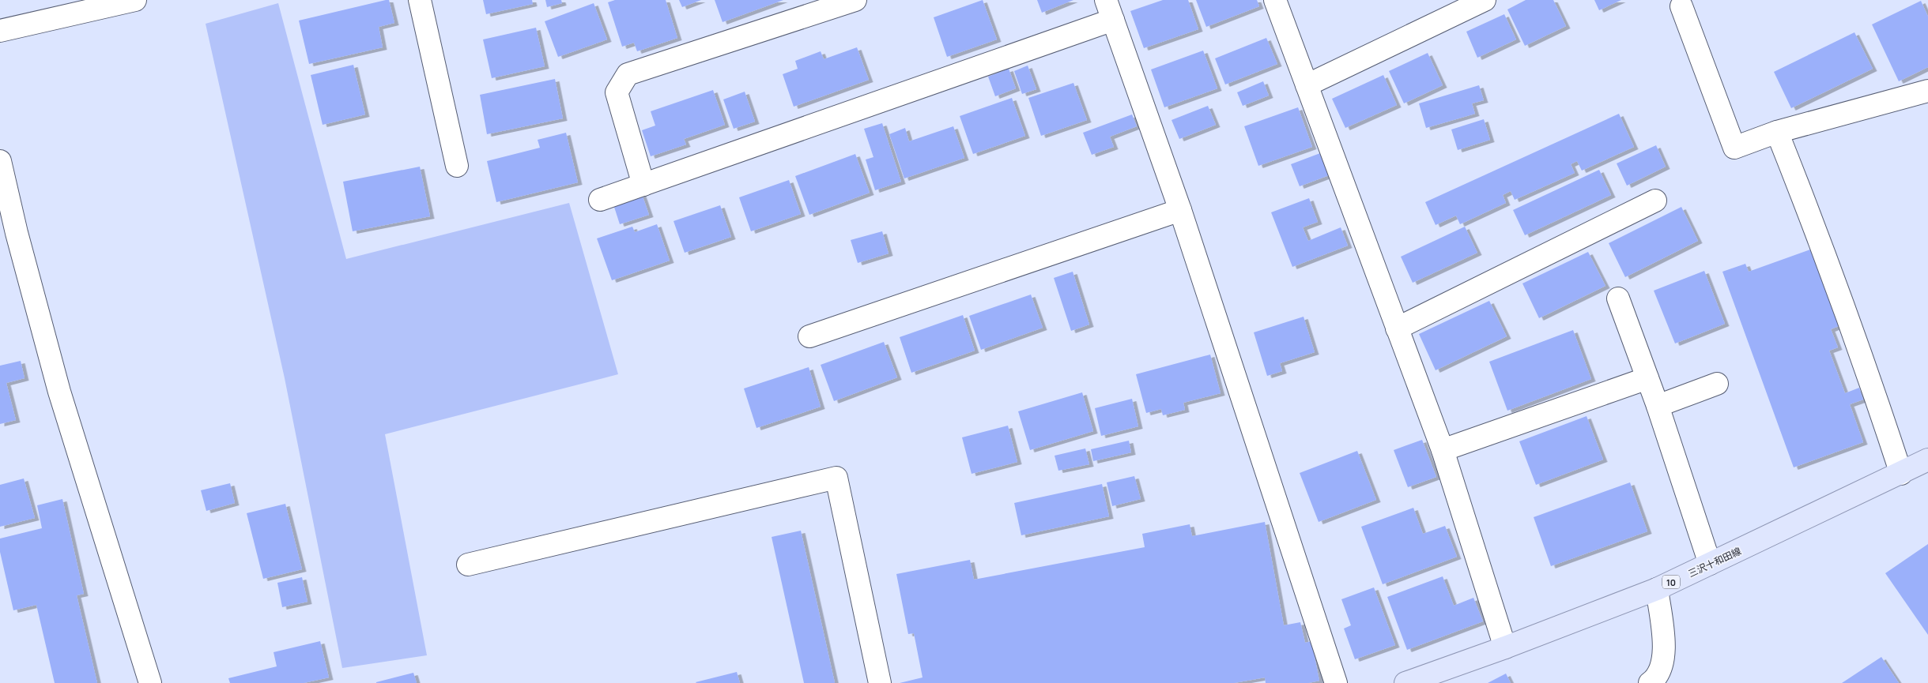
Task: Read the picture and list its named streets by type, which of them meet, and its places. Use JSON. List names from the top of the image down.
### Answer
{
  "streets": {
    "main road": ["三沢十和田線", "10"]
  }
}
